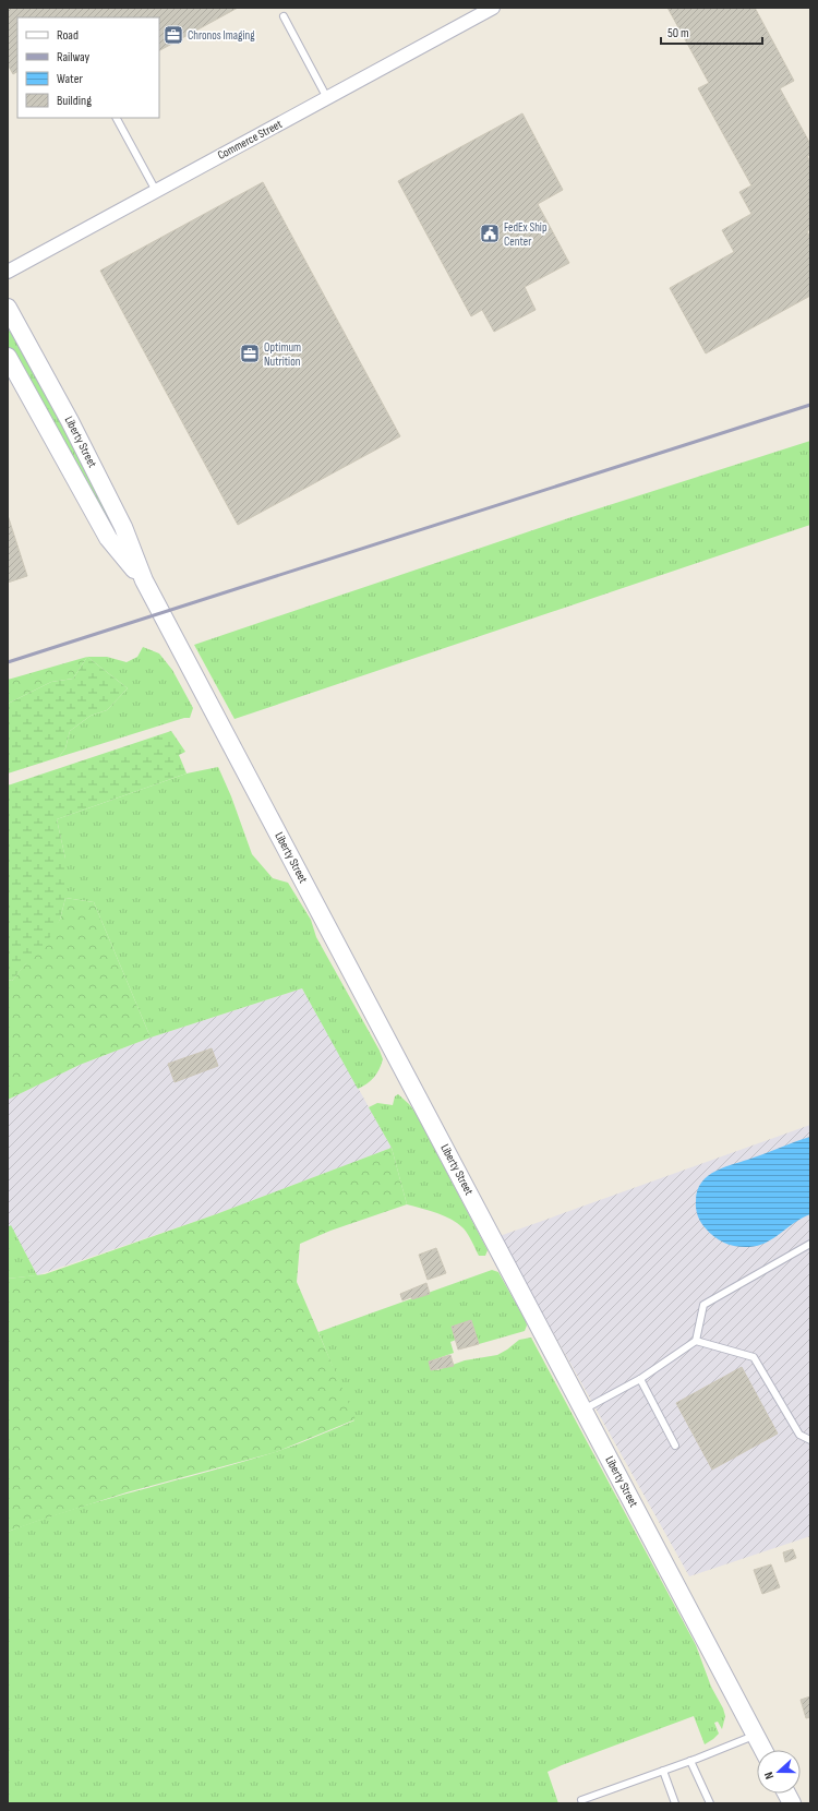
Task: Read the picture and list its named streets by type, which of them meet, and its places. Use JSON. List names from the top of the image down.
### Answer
{
  "streets": {
    "street": ["Commerce Street", "Liberty Street"]
  },
  "places": {
    "office": ["Chronos Imaging", "Optimum Nutrition"],
    "public building": ["FedEx Ship Center"]
  },
  "legend": [
    "Road",
    "Railway",
    "Water",
    "Building"
  ],
  "scale_bar": "50 m",
  "north": "left"
}
